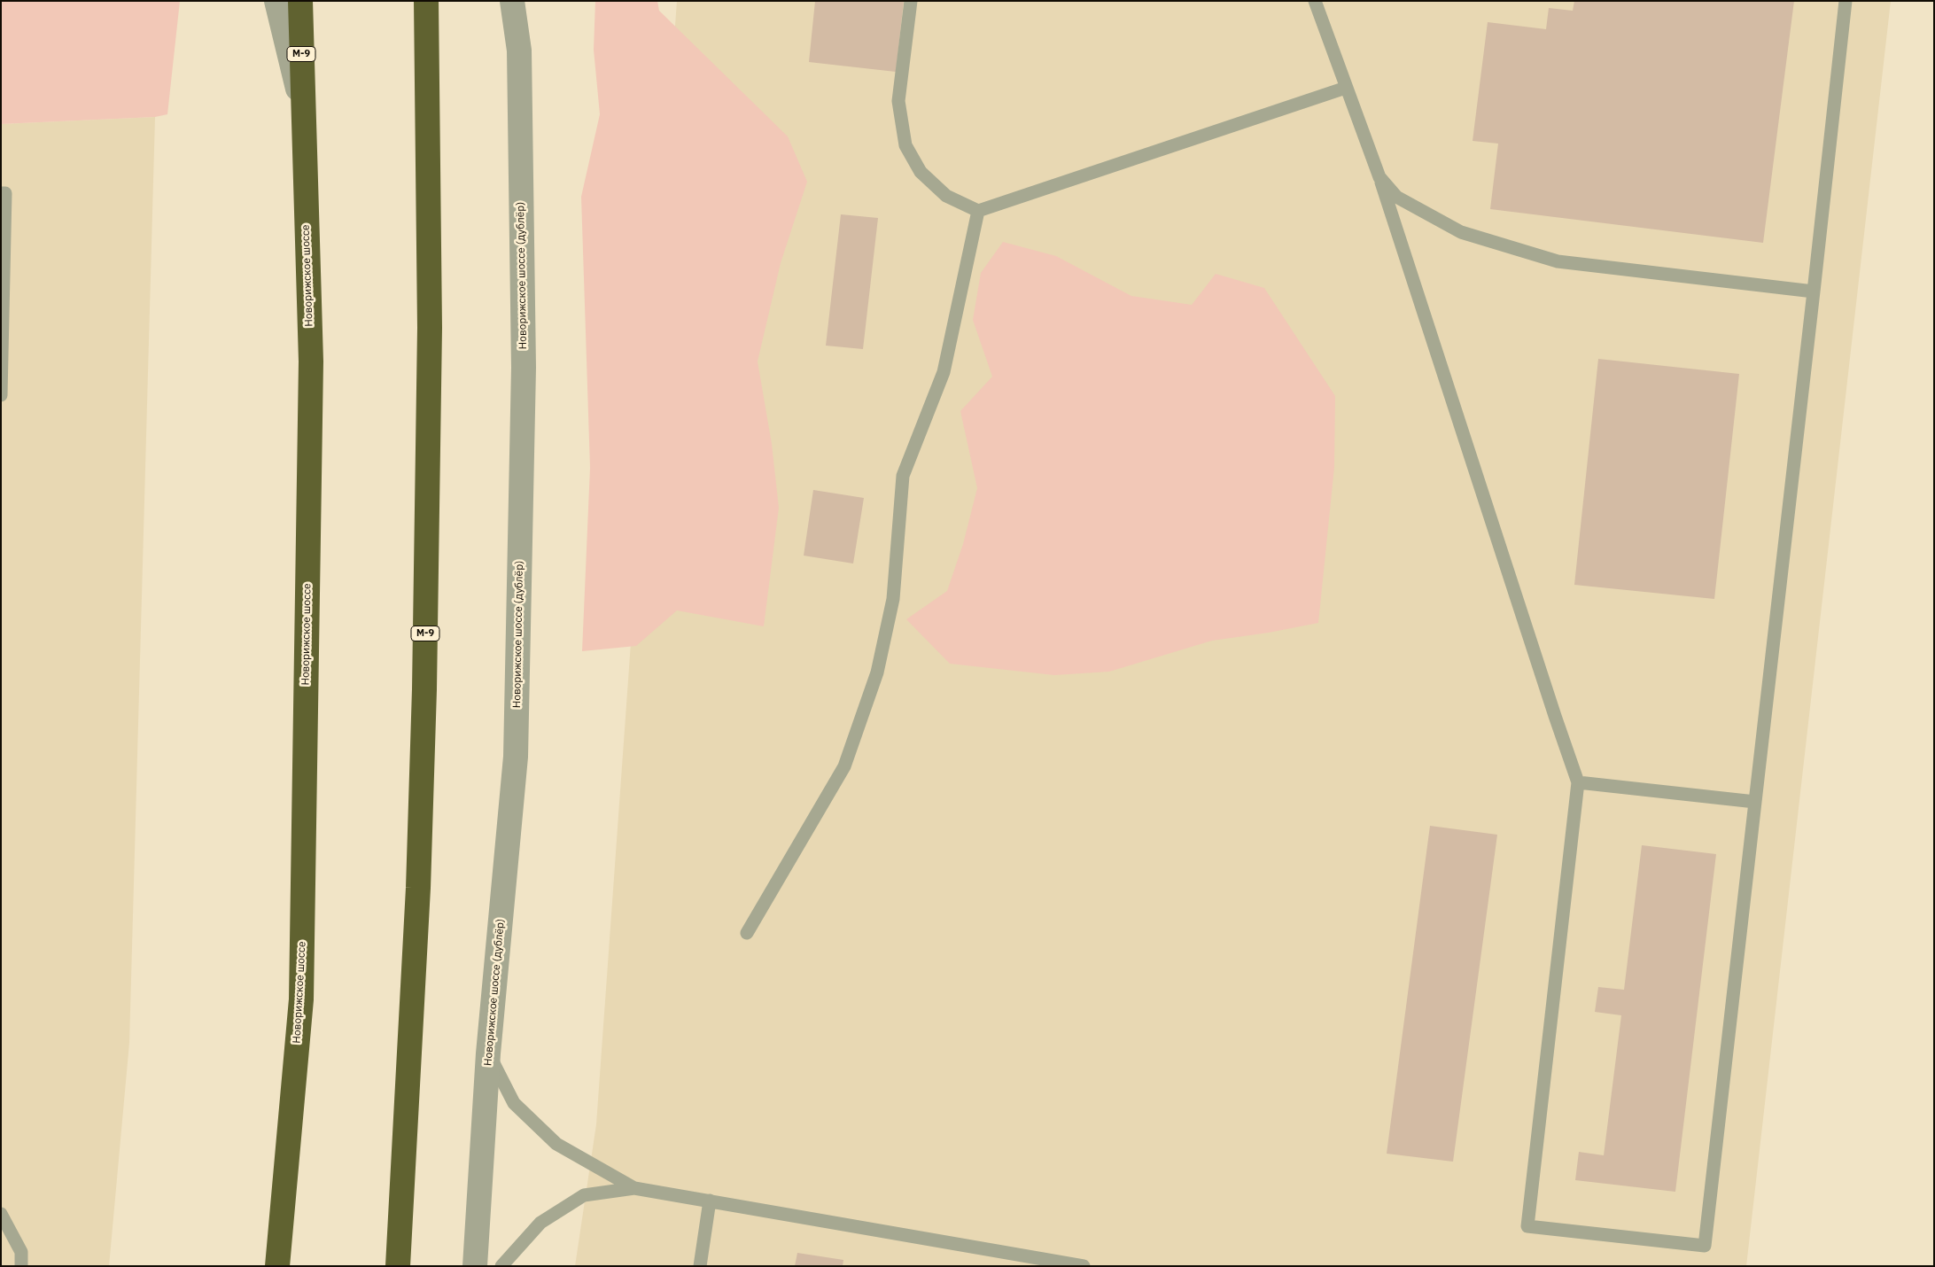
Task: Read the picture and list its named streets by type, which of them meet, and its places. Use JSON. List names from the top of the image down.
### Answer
{
  "streets": {
    "highway": ["М-9", "Новорижское шоссе"],
    "street": ["Новорижское шоссе (дублёр)"]
  },
  "crossings": [
    ["М-9", "Новорижское шоссе"]
  ]
}
